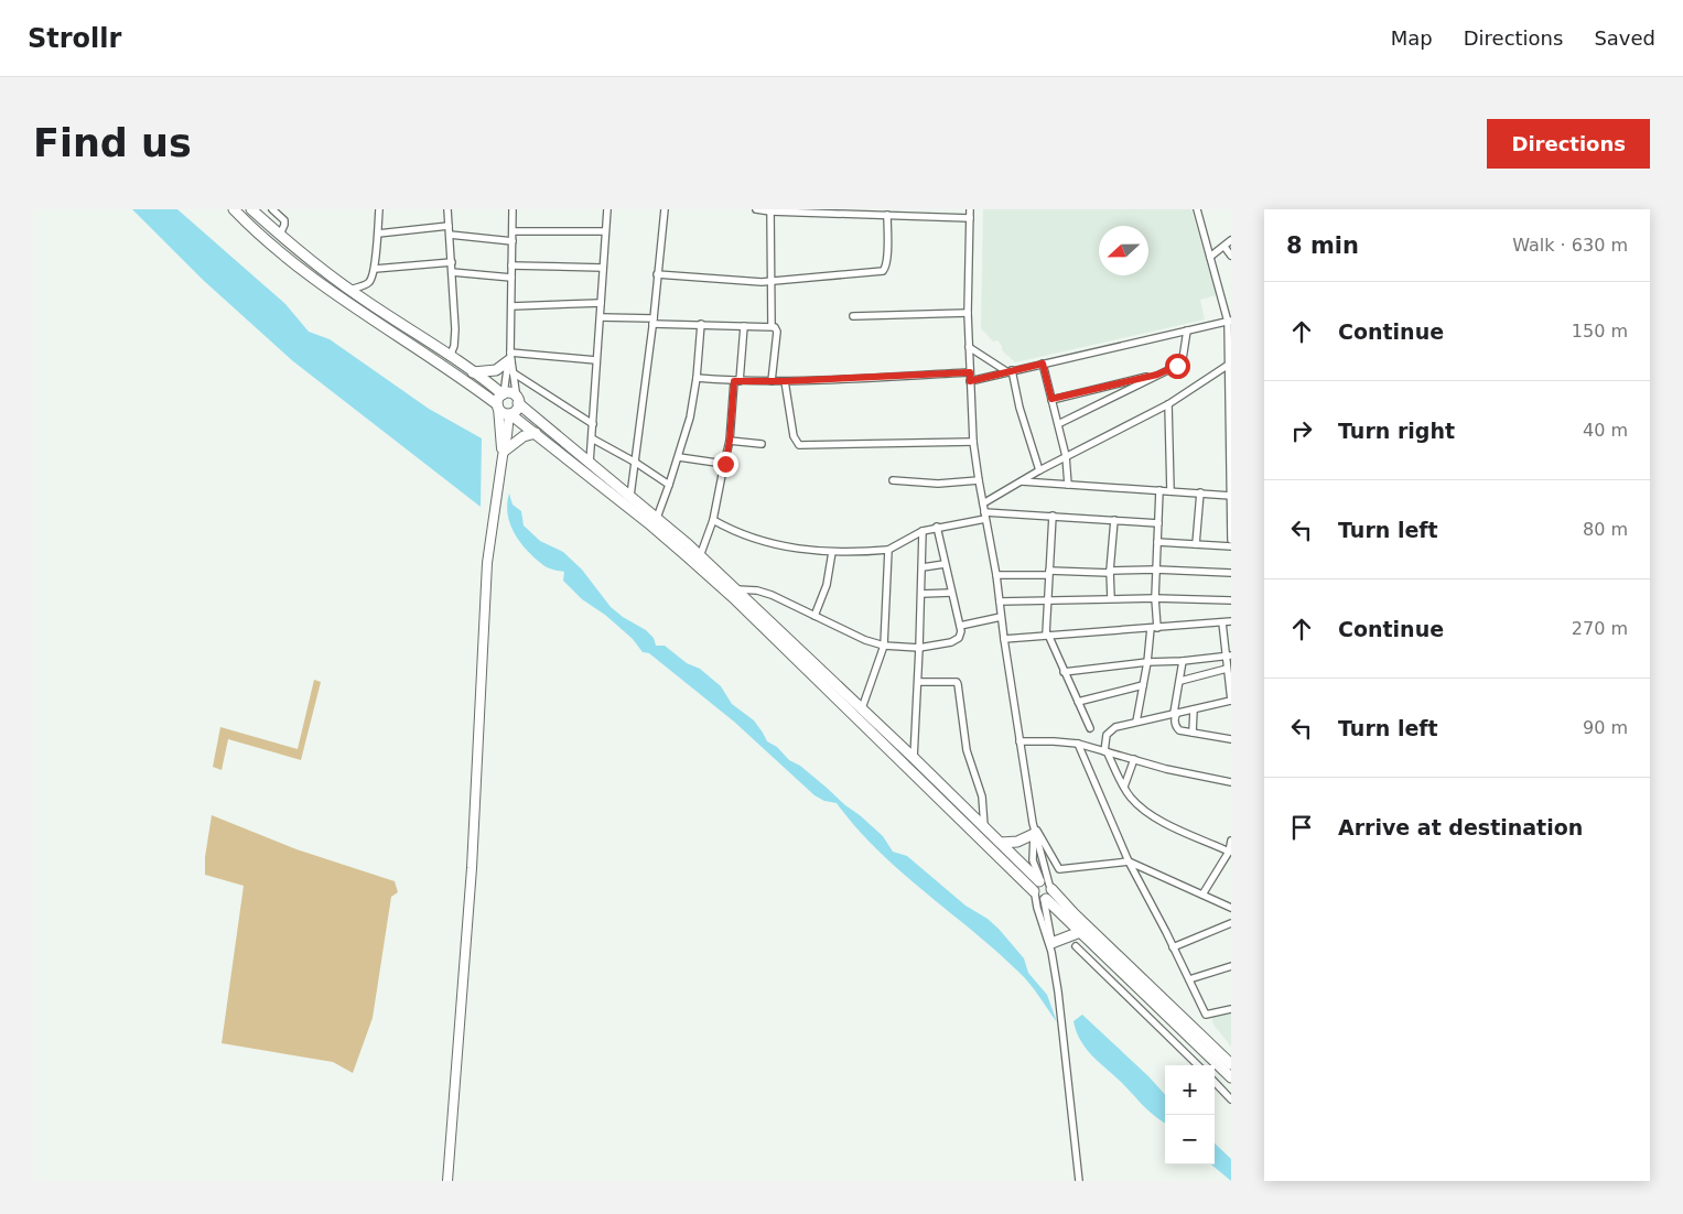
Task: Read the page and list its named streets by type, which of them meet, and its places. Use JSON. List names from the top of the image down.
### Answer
{
  "north": "left",
  "page": {
    "header": "Strollr",
    "nav": ["Map", "Directions", "Saved"],
    "buttons": "Directions",
    "title": "Find us",
    "heading": ["8 min", "Walk · 630 m"],
    "list": [
      ["Continue", "150 m"],
      ["Turn right", "40 m"],
      ["Turn left", "80 m"],
      ["Continue", "270 m"],
      ["Turn left", "90 m"],
      "Arrive at destination"
    ],
    "map_buttons": ["+", "−"]
  }
}
